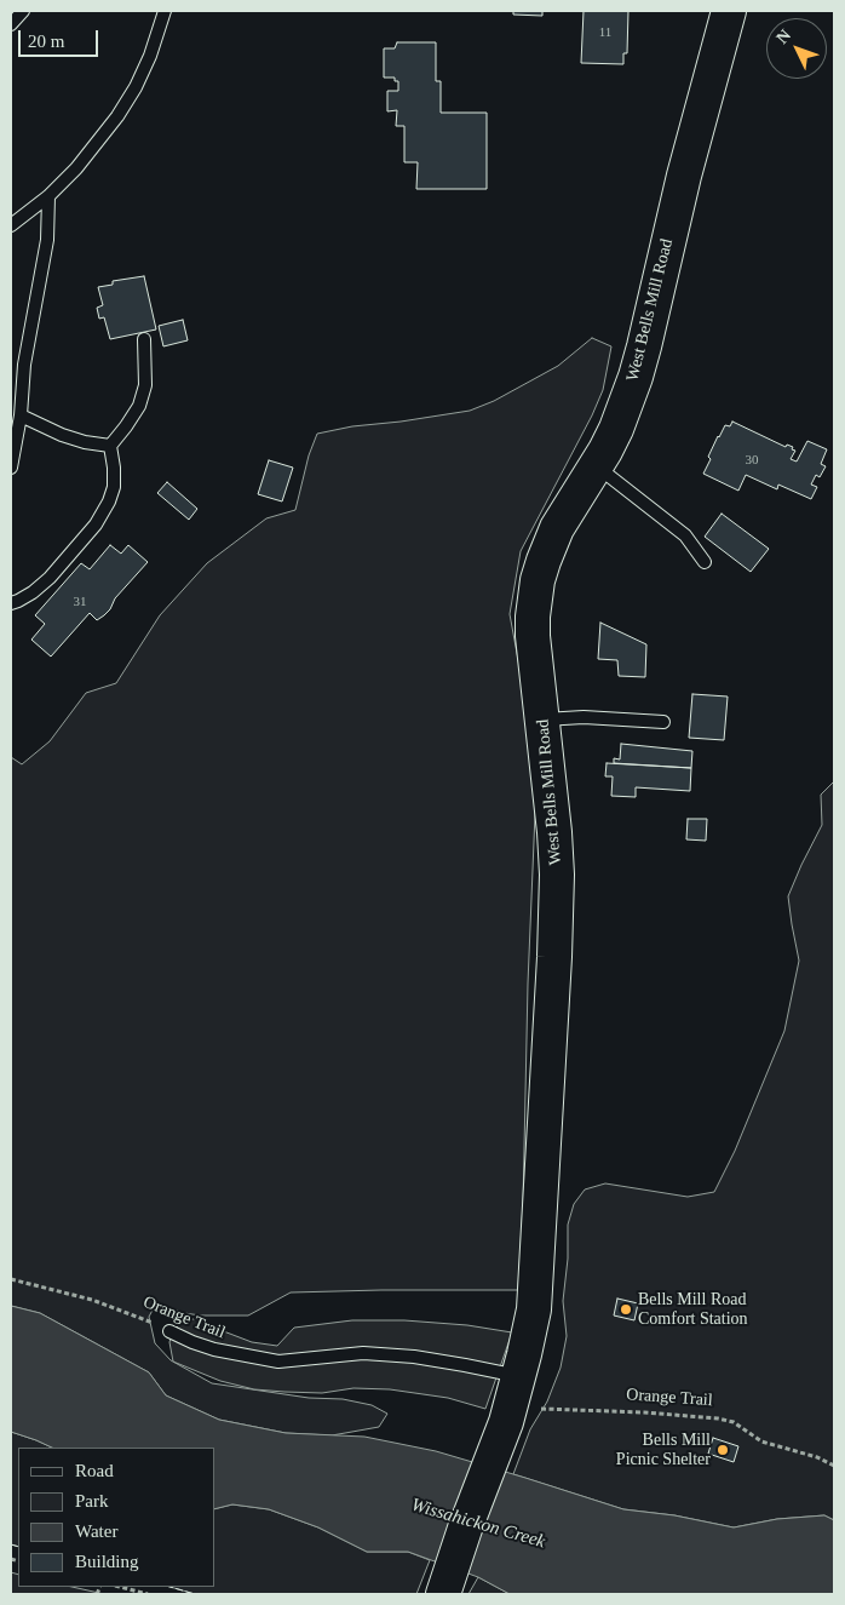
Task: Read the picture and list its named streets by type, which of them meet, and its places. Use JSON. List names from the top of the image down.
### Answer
{
  "streets": {
    "street": ["West Bells Mill Road"],
    "lane": ["Orange Trail"]
  },
  "crossings": [
    ["West Bells Mill Road", "Orange Trail"]
  ],
  "water": ["Wissahickon Creek"],
  "places": ["Bells Mill Road Comfort Station", "Bells Mill Picnic Shelter"],
  "house_numbers": ["11", "30", "31"],
  "legend": [
    "Road",
    "Park",
    "Water",
    "Building"
  ],
  "scale_bar": "20 m",
  "north": "top left"
}
